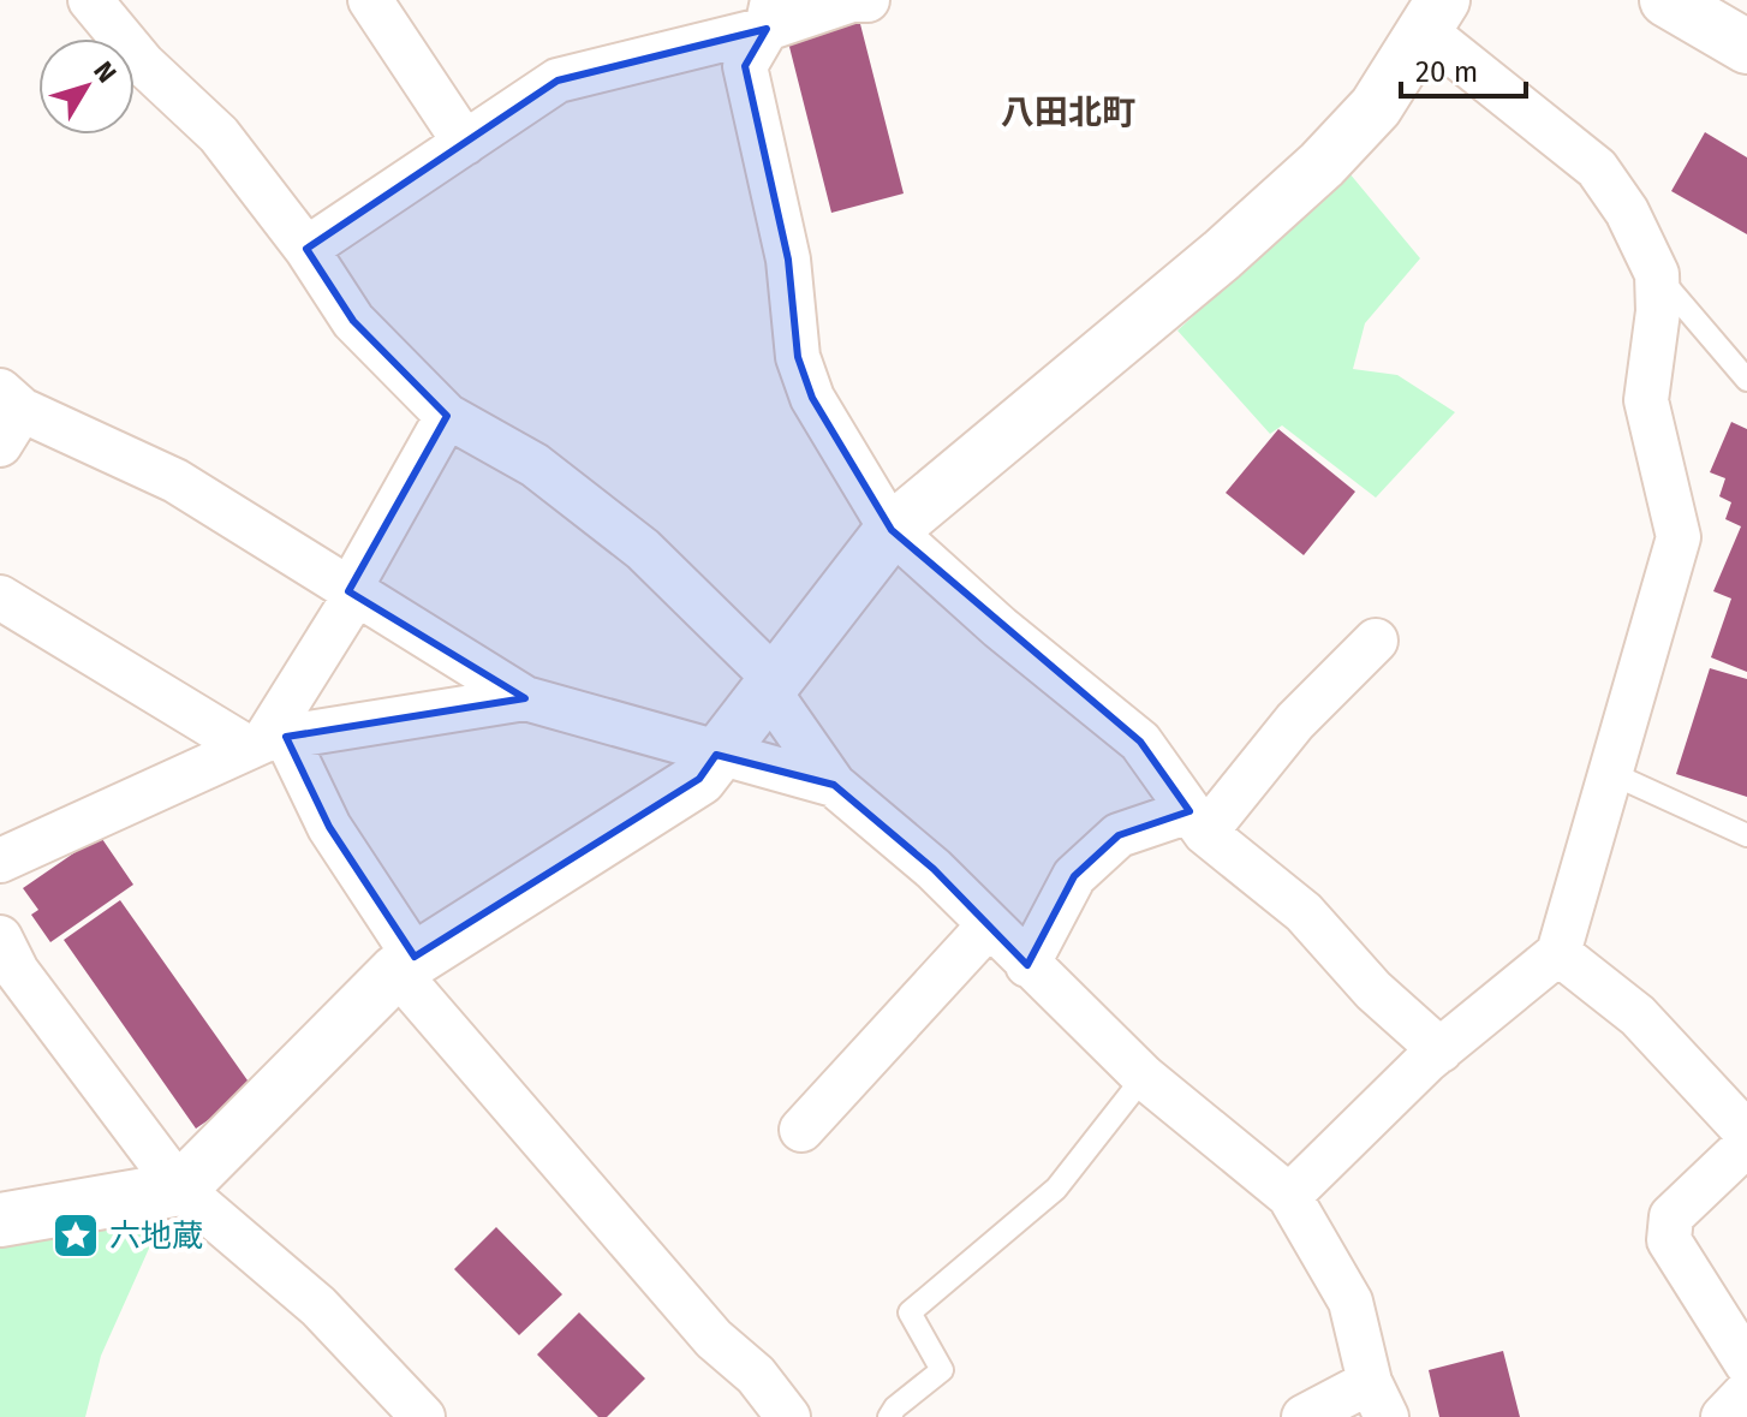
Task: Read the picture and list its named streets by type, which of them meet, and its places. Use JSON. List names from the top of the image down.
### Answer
{
  "districts": ["八田北町"],
  "places": {
    "place": ["六地蔵"]
  },
  "scale_bar": "20 m",
  "north": "top right"
}
